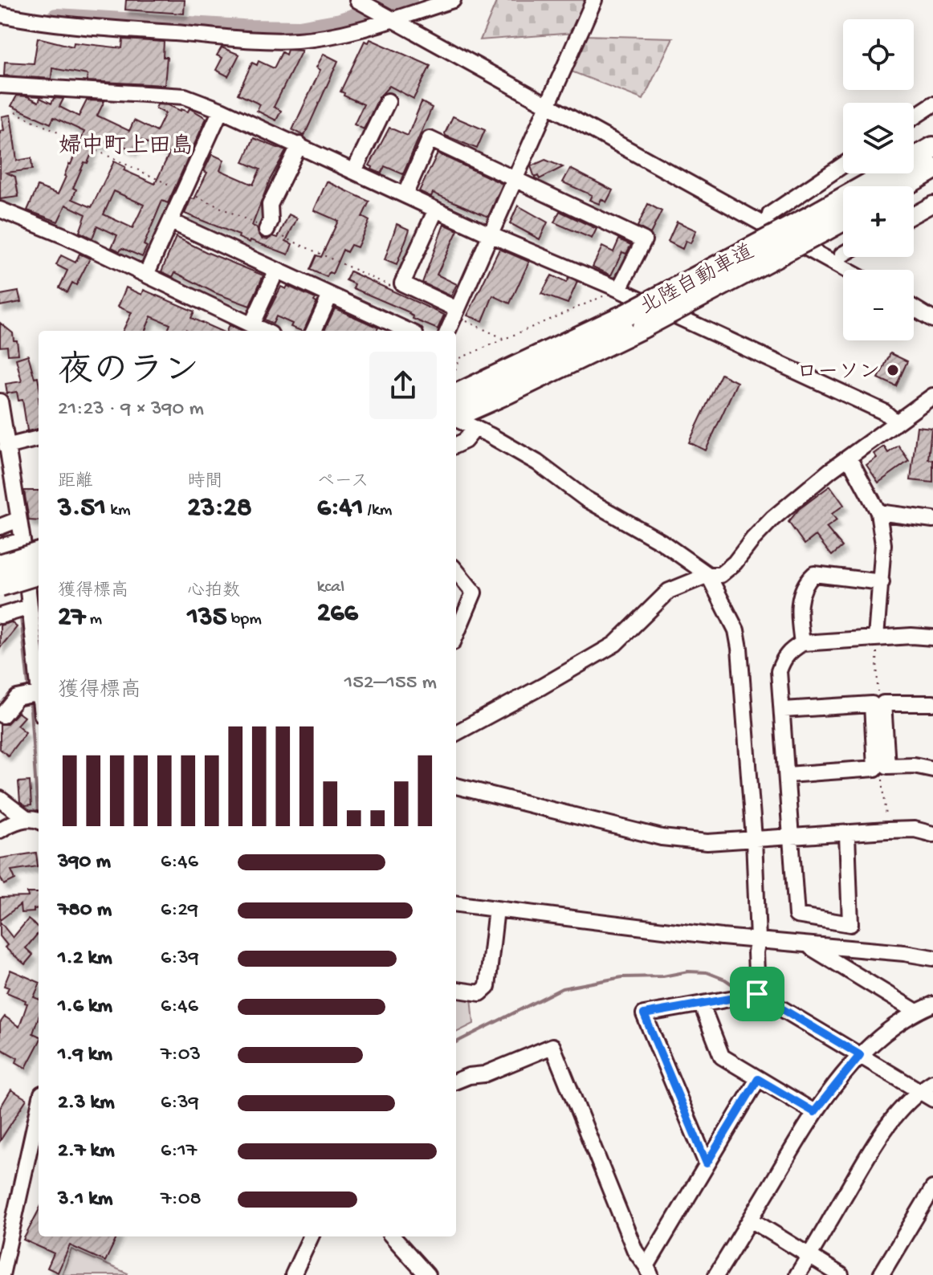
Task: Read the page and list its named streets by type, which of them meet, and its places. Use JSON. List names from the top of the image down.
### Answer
{
  "streets": {
    "highway": ["北陸自動車道"]
  },
  "districts": ["婦中町上田島"],
  "places": ["ローソン"],
  "page": {
    "map_buttons": ["+", "−"],
    "heading": ["夜のラン", "21:23 · 9 × 390 m"],
    "stats": [
      ["距離", "3.51 km"],
      ["時間", "23:28"],
      ["ペース", "6:41 /km"],
      ["獲得標高", "27 m"],
      ["心拍数", "135 bpm"],
      ["kcal", "266"]
    ],
    "chart": ["獲得標高", "152–155 m"],
    "list": [
      {
        "name": "390 m",
        "note": "6:46"
      },
      {
        "name": "780 m",
        "note": "6:29"
      },
      {
        "name": "1.2 km",
        "note": "6:39"
      },
      {
        "name": "1.6 km",
        "note": "6:46"
      },
      {
        "name": "1.9 km",
        "note": "7:03"
      },
      {
        "name": "2.3 km",
        "note": "6:39"
      },
      {
        "name": "2.7 km",
        "note": "6:17"
      },
      {
        "name": "3.1 km",
        "note": "7:08"
      }
    ]
  }
}
